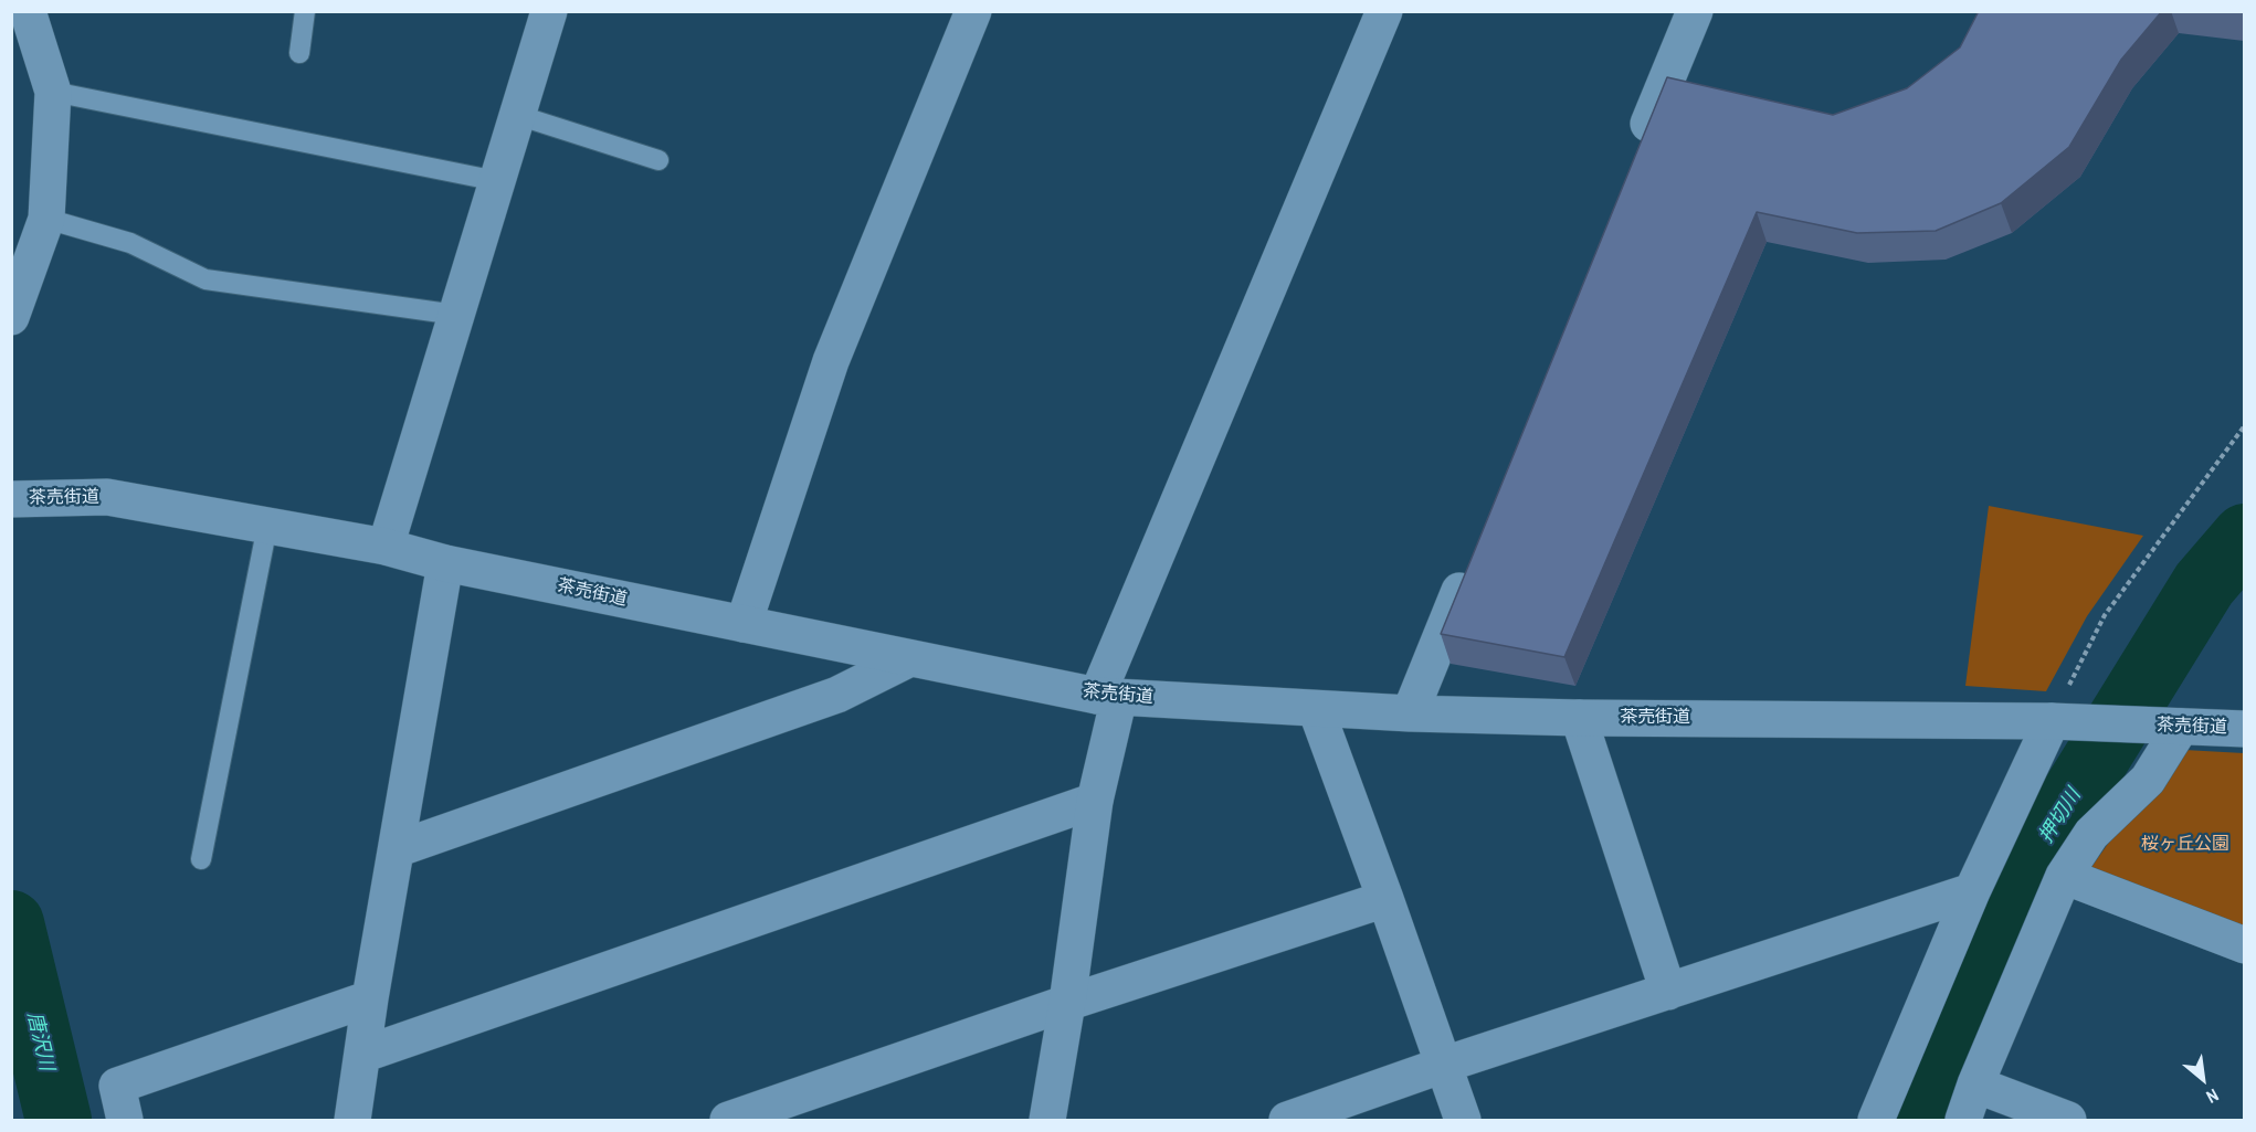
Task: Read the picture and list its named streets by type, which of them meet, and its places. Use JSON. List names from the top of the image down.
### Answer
{
  "streets": {
    "street": ["茶売街道"]
  },
  "water": ["押切川", "唐沢川"],
  "parks": ["桜ヶ丘公園"],
  "north": "bottom right"
}
